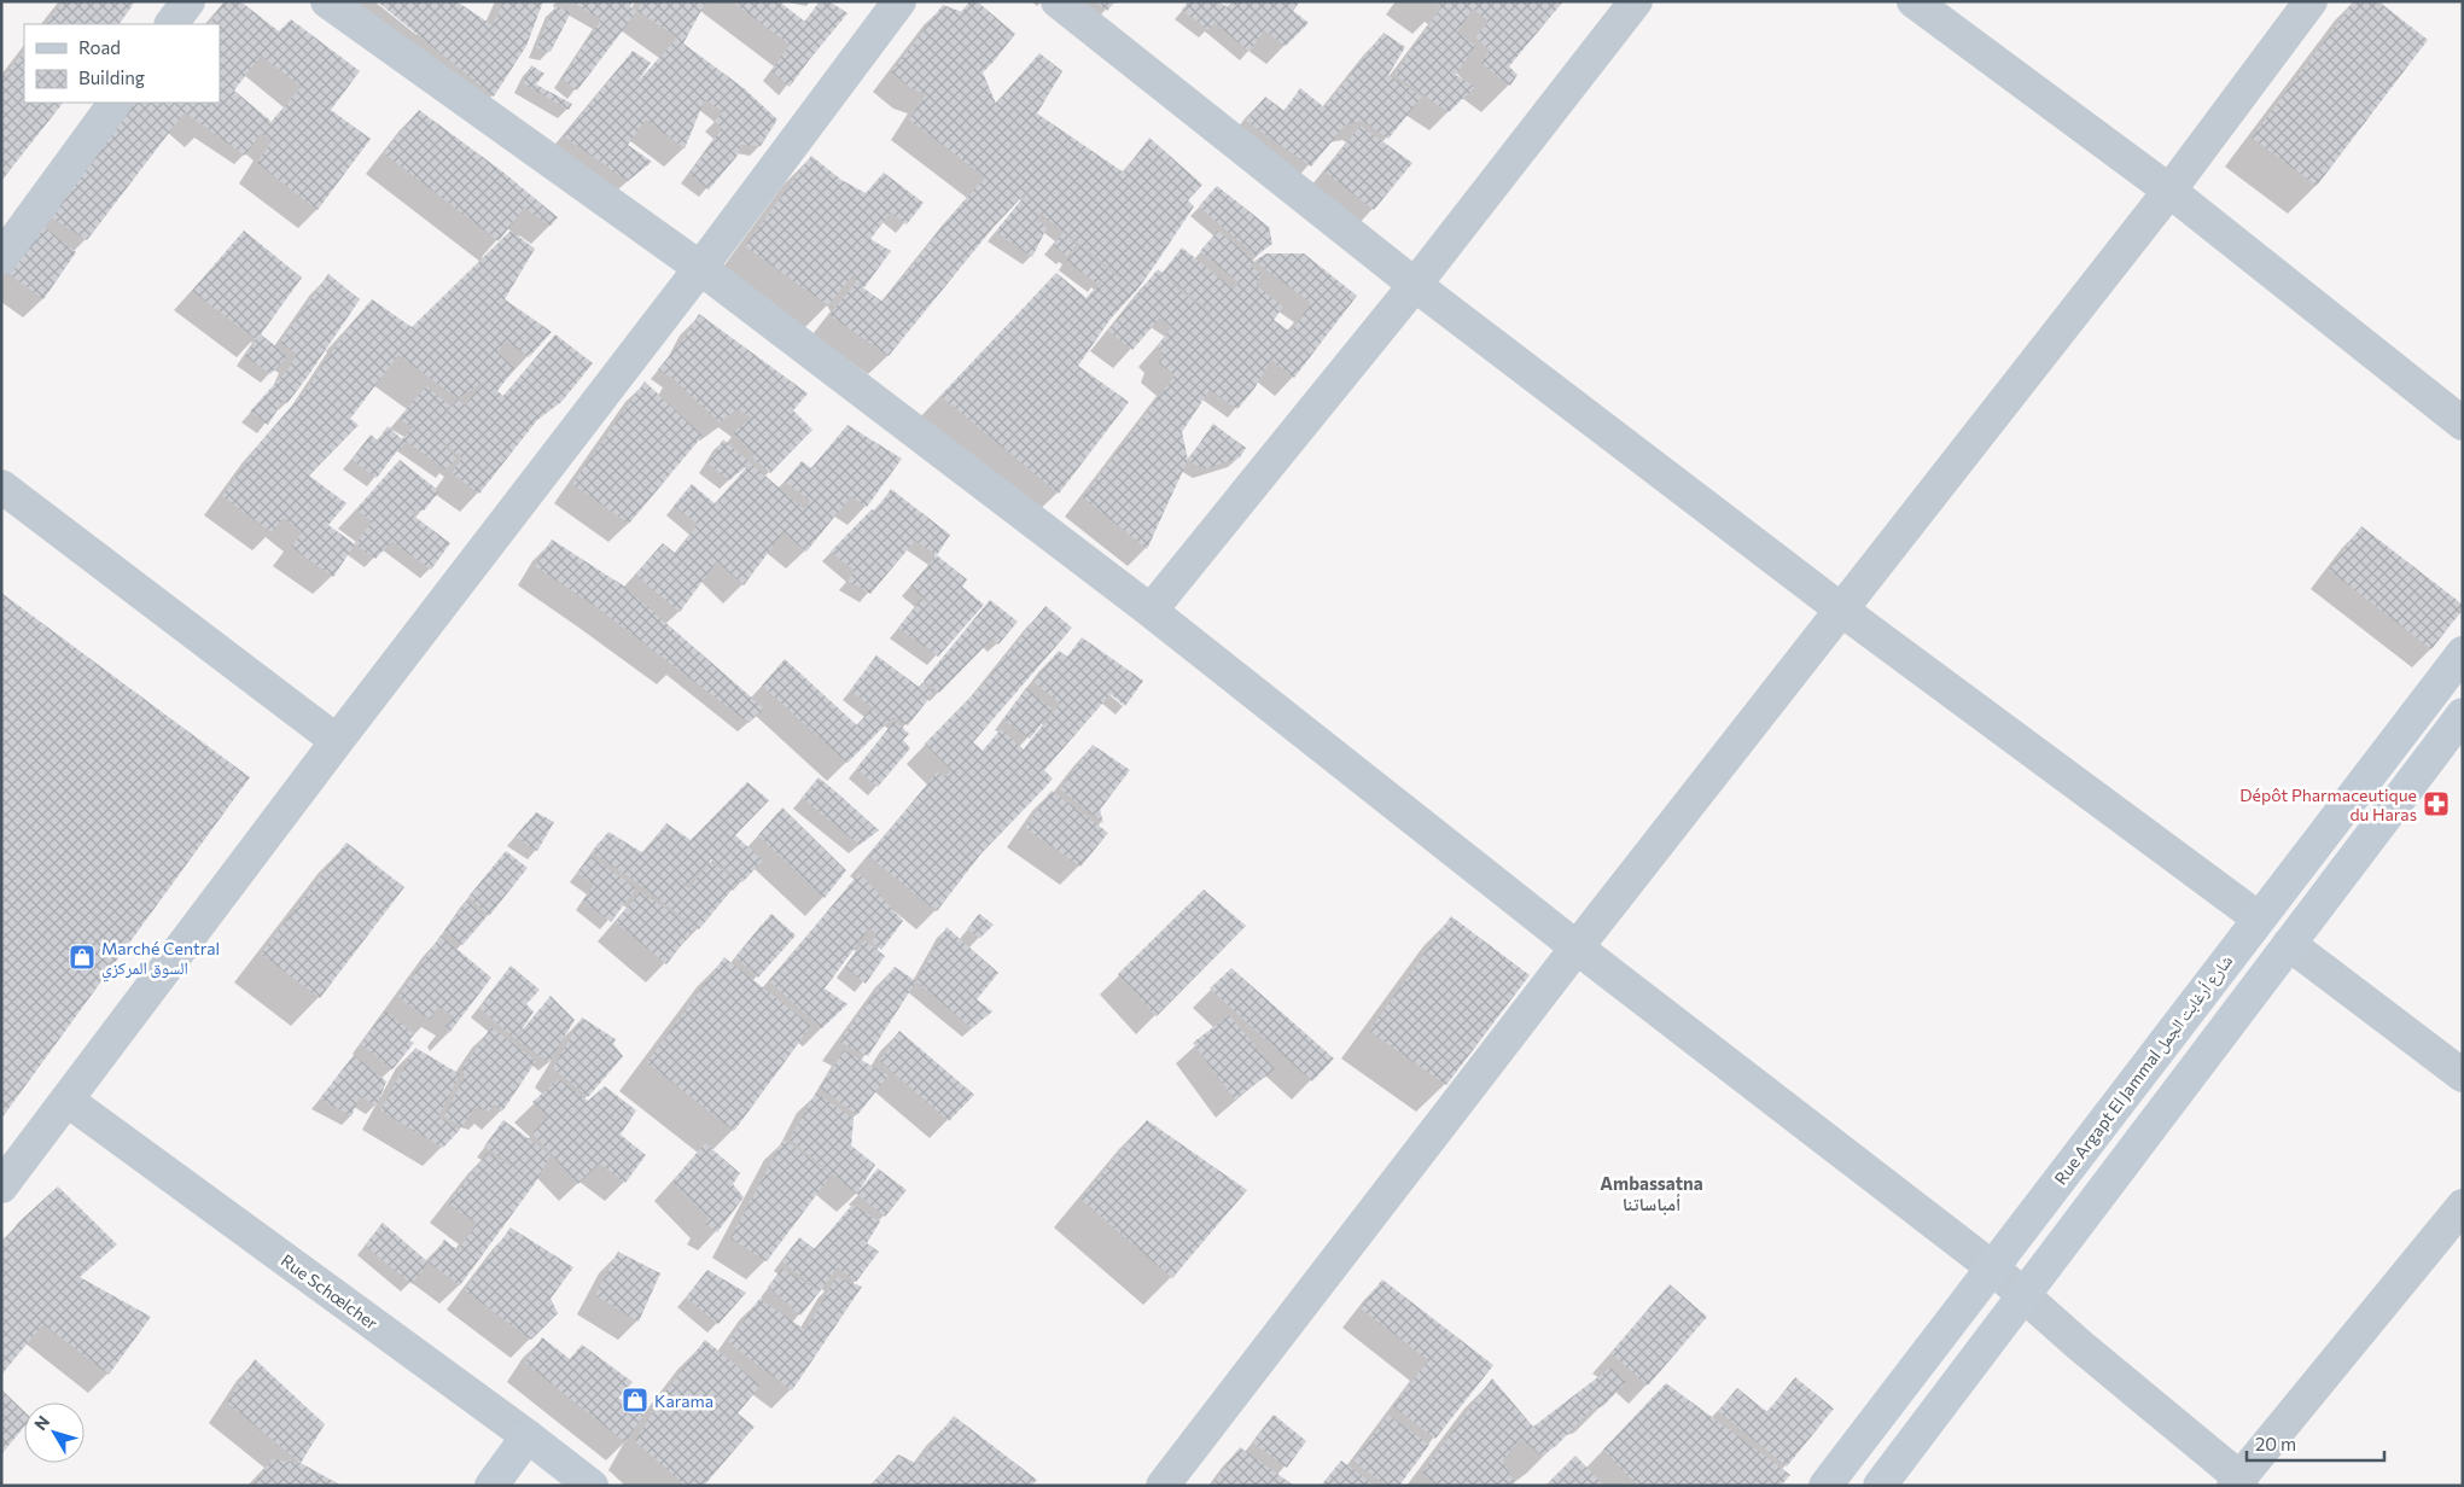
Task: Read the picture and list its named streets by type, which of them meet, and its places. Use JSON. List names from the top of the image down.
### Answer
{
  "streets": {
    "street": ["Rue Argapt El Jammal شارع أرغابت الجمل", "Rue Schœlcher"]
  },
  "districts": ["Ambassatna أمباساتنا"],
  "places": {
    "pharmacy": ["Dépôt Pharmaceutique du Haras"],
    "shop": ["Marché Central السوق المركزي", "Karama"]
  },
  "legend": ["Road", "Building"],
  "scale_bar": "20 m",
  "north": "top left"
}
